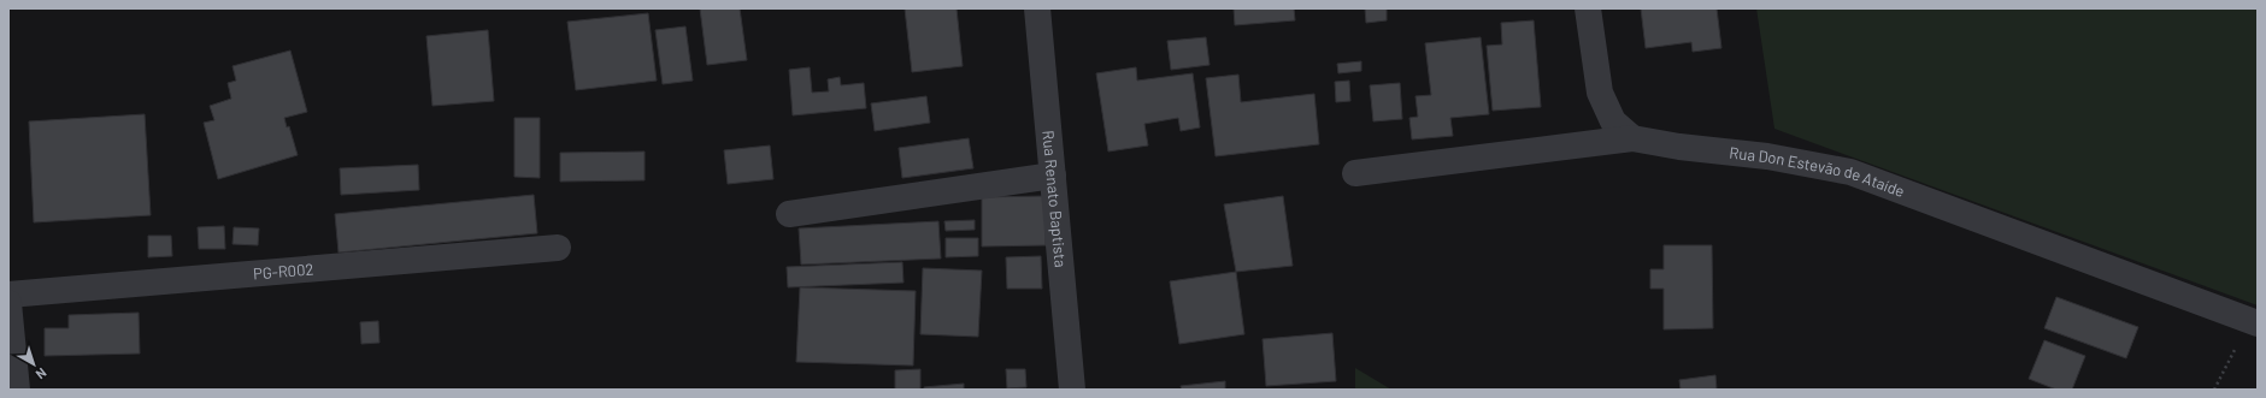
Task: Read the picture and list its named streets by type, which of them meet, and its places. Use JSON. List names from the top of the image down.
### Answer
{
  "streets": {
    "street": ["Rua Don Estevão de Ataíde", "Rua Renato Baptista", "PG-R002"]
  },
  "north": "bottom right"
}
